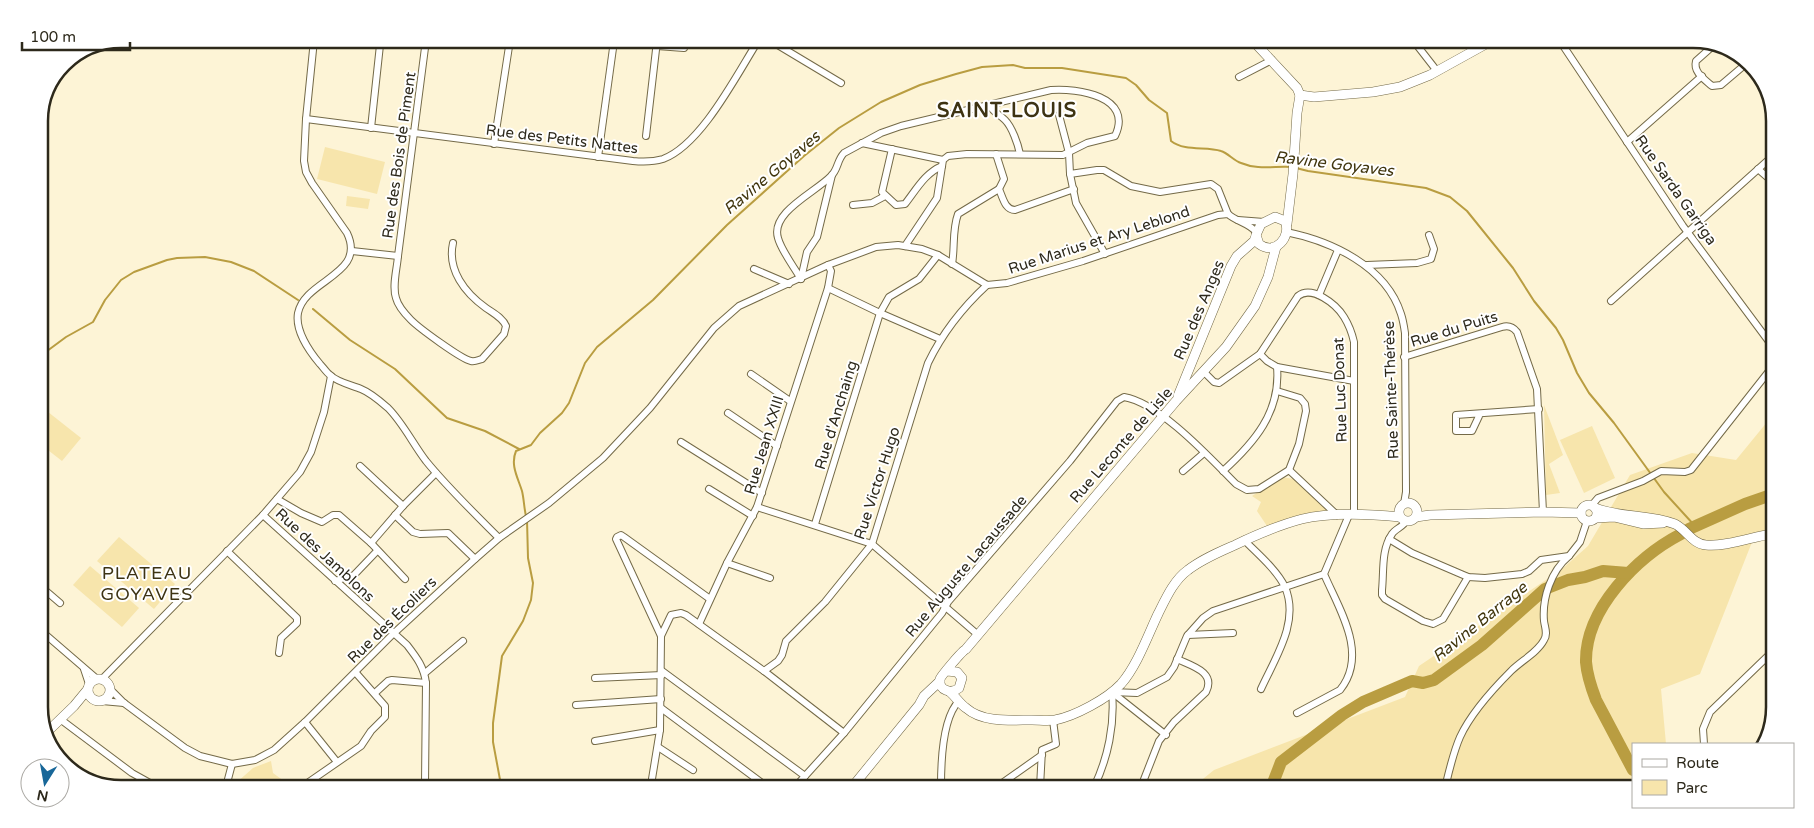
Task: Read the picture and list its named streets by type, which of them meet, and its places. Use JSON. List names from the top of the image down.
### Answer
{
  "streets": {
    "main road": ["Rue des Anges", "Rue Leconte de Lisle"],
    "street": [
      "Rue des Petits Nattes",
      "Rue des Bois de Piment",
      "Rue Sarda Garriga",
      "Rue Marius et Ary Leblond",
      "Rue du Puits",
      "Rue Luc Donat",
      "Rue Sainte-Thérèse",
      "Rue d'Anchaing",
      "Rue Jean XXIII",
      "Rue Victor Hugo",
      "Rue des Jamblons",
      "Rue Auguste Lacaussade",
      "Rue des Écoliers"
    ]
  },
  "crossings": [
    ["Rue des Petits Nattes", "Rue des Bois de Piment"],
    ["Rue Marius et Ary Leblond", "Rue Victor Hugo"],
    ["Rue des Anges", "Rue Sainte-Thérèse"],
    ["Rue des Anges", "Rue Leconte de Lisle"],
    ["Rue du Puits", "Rue Sainte-Thérèse"],
    ["Rue Sainte-Thérèse", "Rue Leconte de Lisle"],
    ["Rue Leconte de Lisle", "Rue Auguste Lacaussade"],
    ["Rue des Jamblons", "Rue des Écoliers"]
  ],
  "districts": ["SAINT-LOUIS", "PLATEAU GOYAVES"],
  "water": ["Ravine Goyaves", "Ravine Barrage"],
  "legend": ["Route", "Parc"],
  "scale_bar": "100 m",
  "north": "bottom"
}
